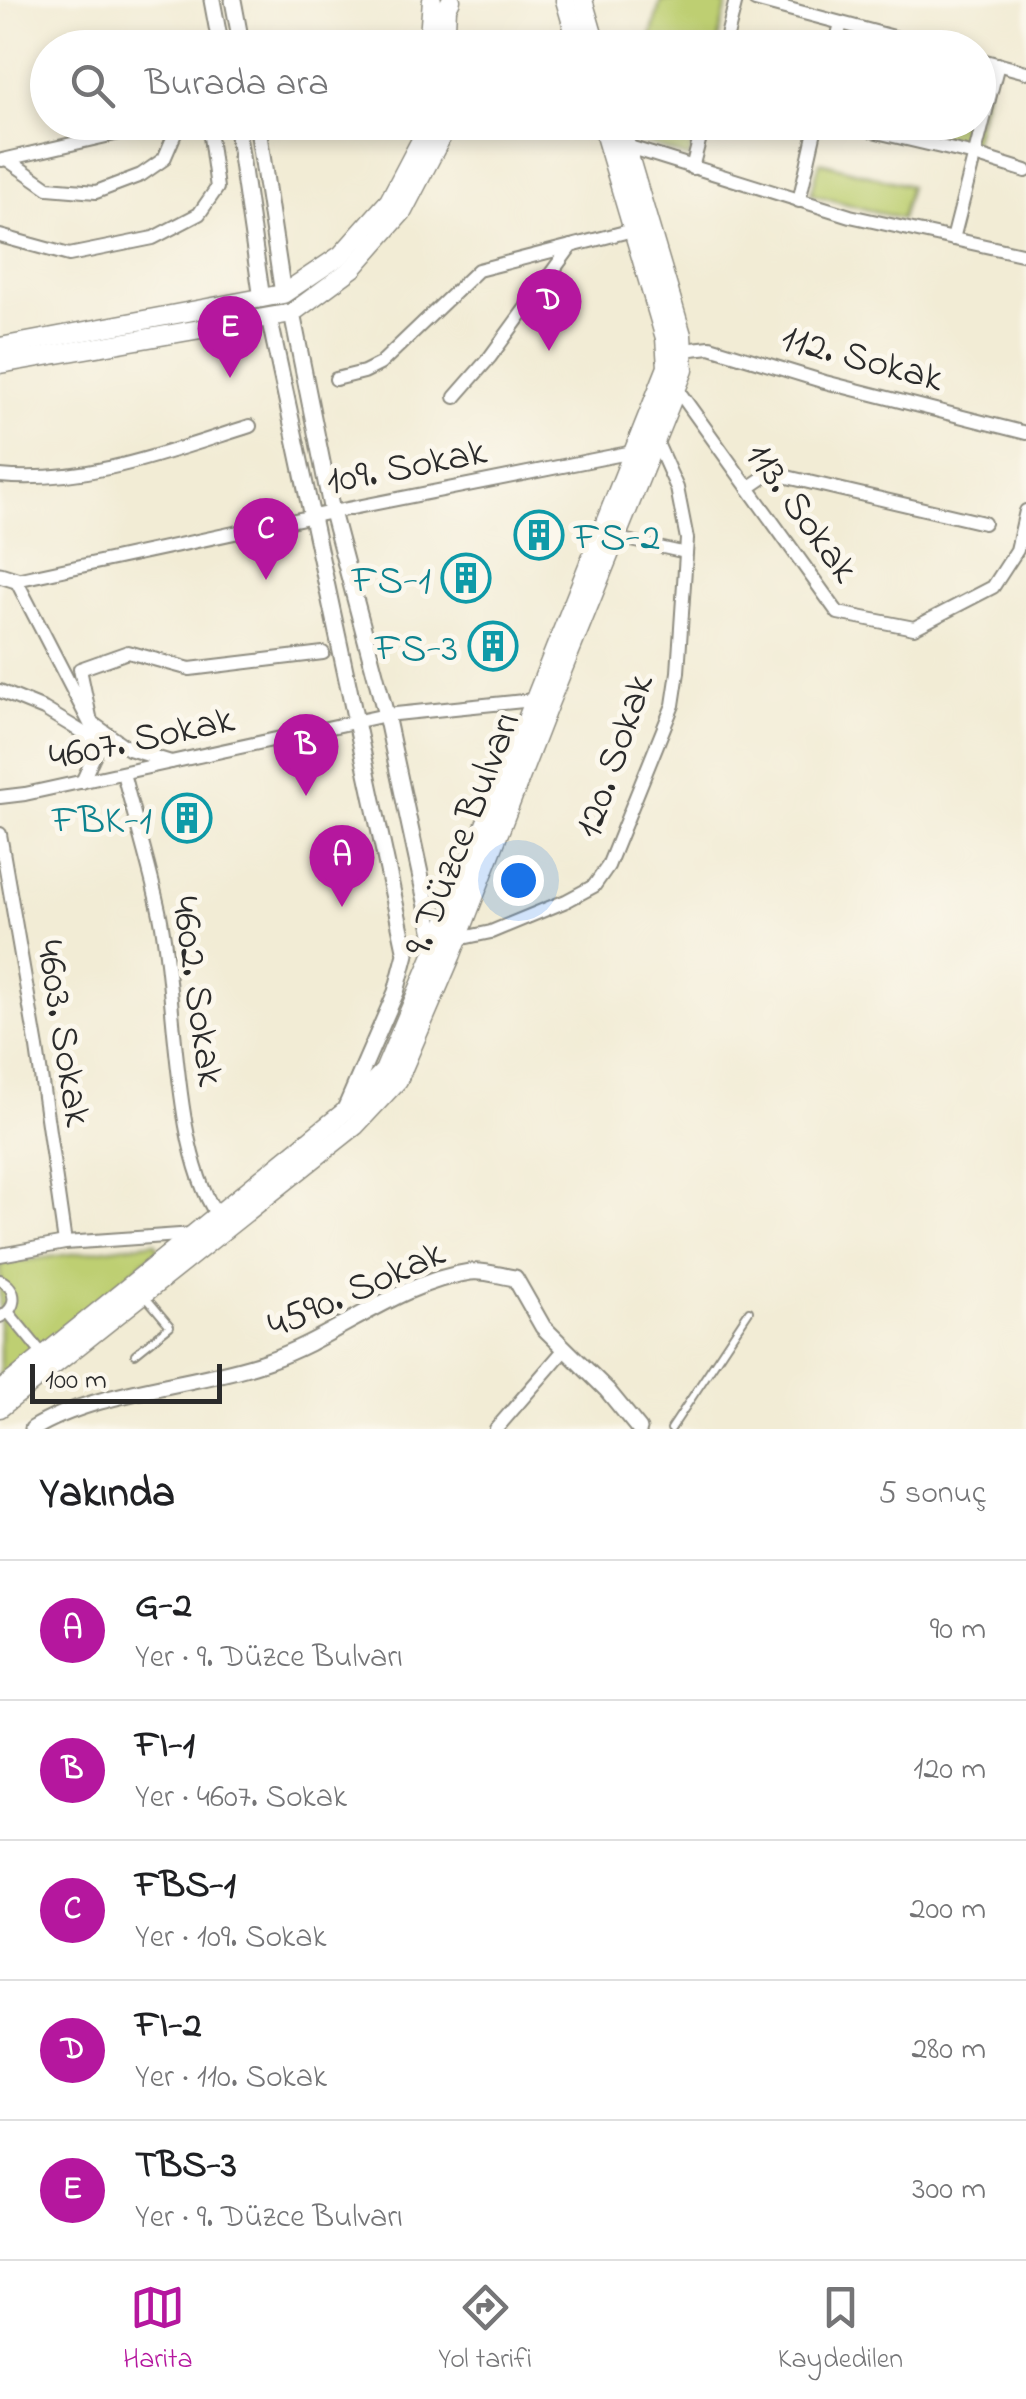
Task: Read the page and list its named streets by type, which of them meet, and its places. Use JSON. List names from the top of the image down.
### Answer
{
  "streets": {
    "main road": ["9. Düzce Bulvarı"],
    "street": [
      "112. Sokak",
      "109. Sokak",
      "113. Sokak",
      "4607. Sokak",
      "120. Sokak",
      "4602. Sokak",
      "4603. Sokak",
      "4590. Sokak"
    ]
  },
  "crossings": [
    ["112. Sokak", "9. Düzce Bulvarı"],
    ["109. Sokak", "9. Düzce Bulvarı"],
    ["113. Sokak", "9. Düzce Bulvarı"],
    ["4607. Sokak", "9. Düzce Bulvarı"],
    ["4607. Sokak", "4602. Sokak"],
    ["120. Sokak", "9. Düzce Bulvarı"],
    ["9. Düzce Bulvarı", "4602. Sokak"]
  ],
  "places": {
    "building": [
      "FS-2",
      "FS-1",
      "FS-3",
      "FBK-1"
    ]
  },
  "scale_bar": "100 m",
  "page": {
    "search": "Burada ara",
    "pins": [
      "D",
      "E",
      "C",
      "B",
      "A"
    ],
    "scale": "100 m",
    "heading": ["Yakında", "5 sonuç"],
    "list": [
      {
        "mark": "A",
        "name": "G-2",
        "note": "Yer · 9. Düzce Bulvarı",
        "value": "90 m"
      },
      {
        "mark": "B",
        "name": "FI-1",
        "note": "Yer · 4607. Sokak",
        "value": "120 m"
      },
      {
        "mark": "C",
        "name": "FBS-1",
        "note": "Yer · 109. Sokak",
        "value": "200 m"
      },
      {
        "mark": "D",
        "name": "FI-2",
        "note": "Yer · 110. Sokak",
        "value": "280 m"
      },
      {
        "mark": "E",
        "name": "TBS-3",
        "note": "Yer · 9. Düzce Bulvarı",
        "value": "300 m"
      }
    ],
    "nav": ["Harita", "Yol tarifi", "Kaydedilen"]
  }
}
